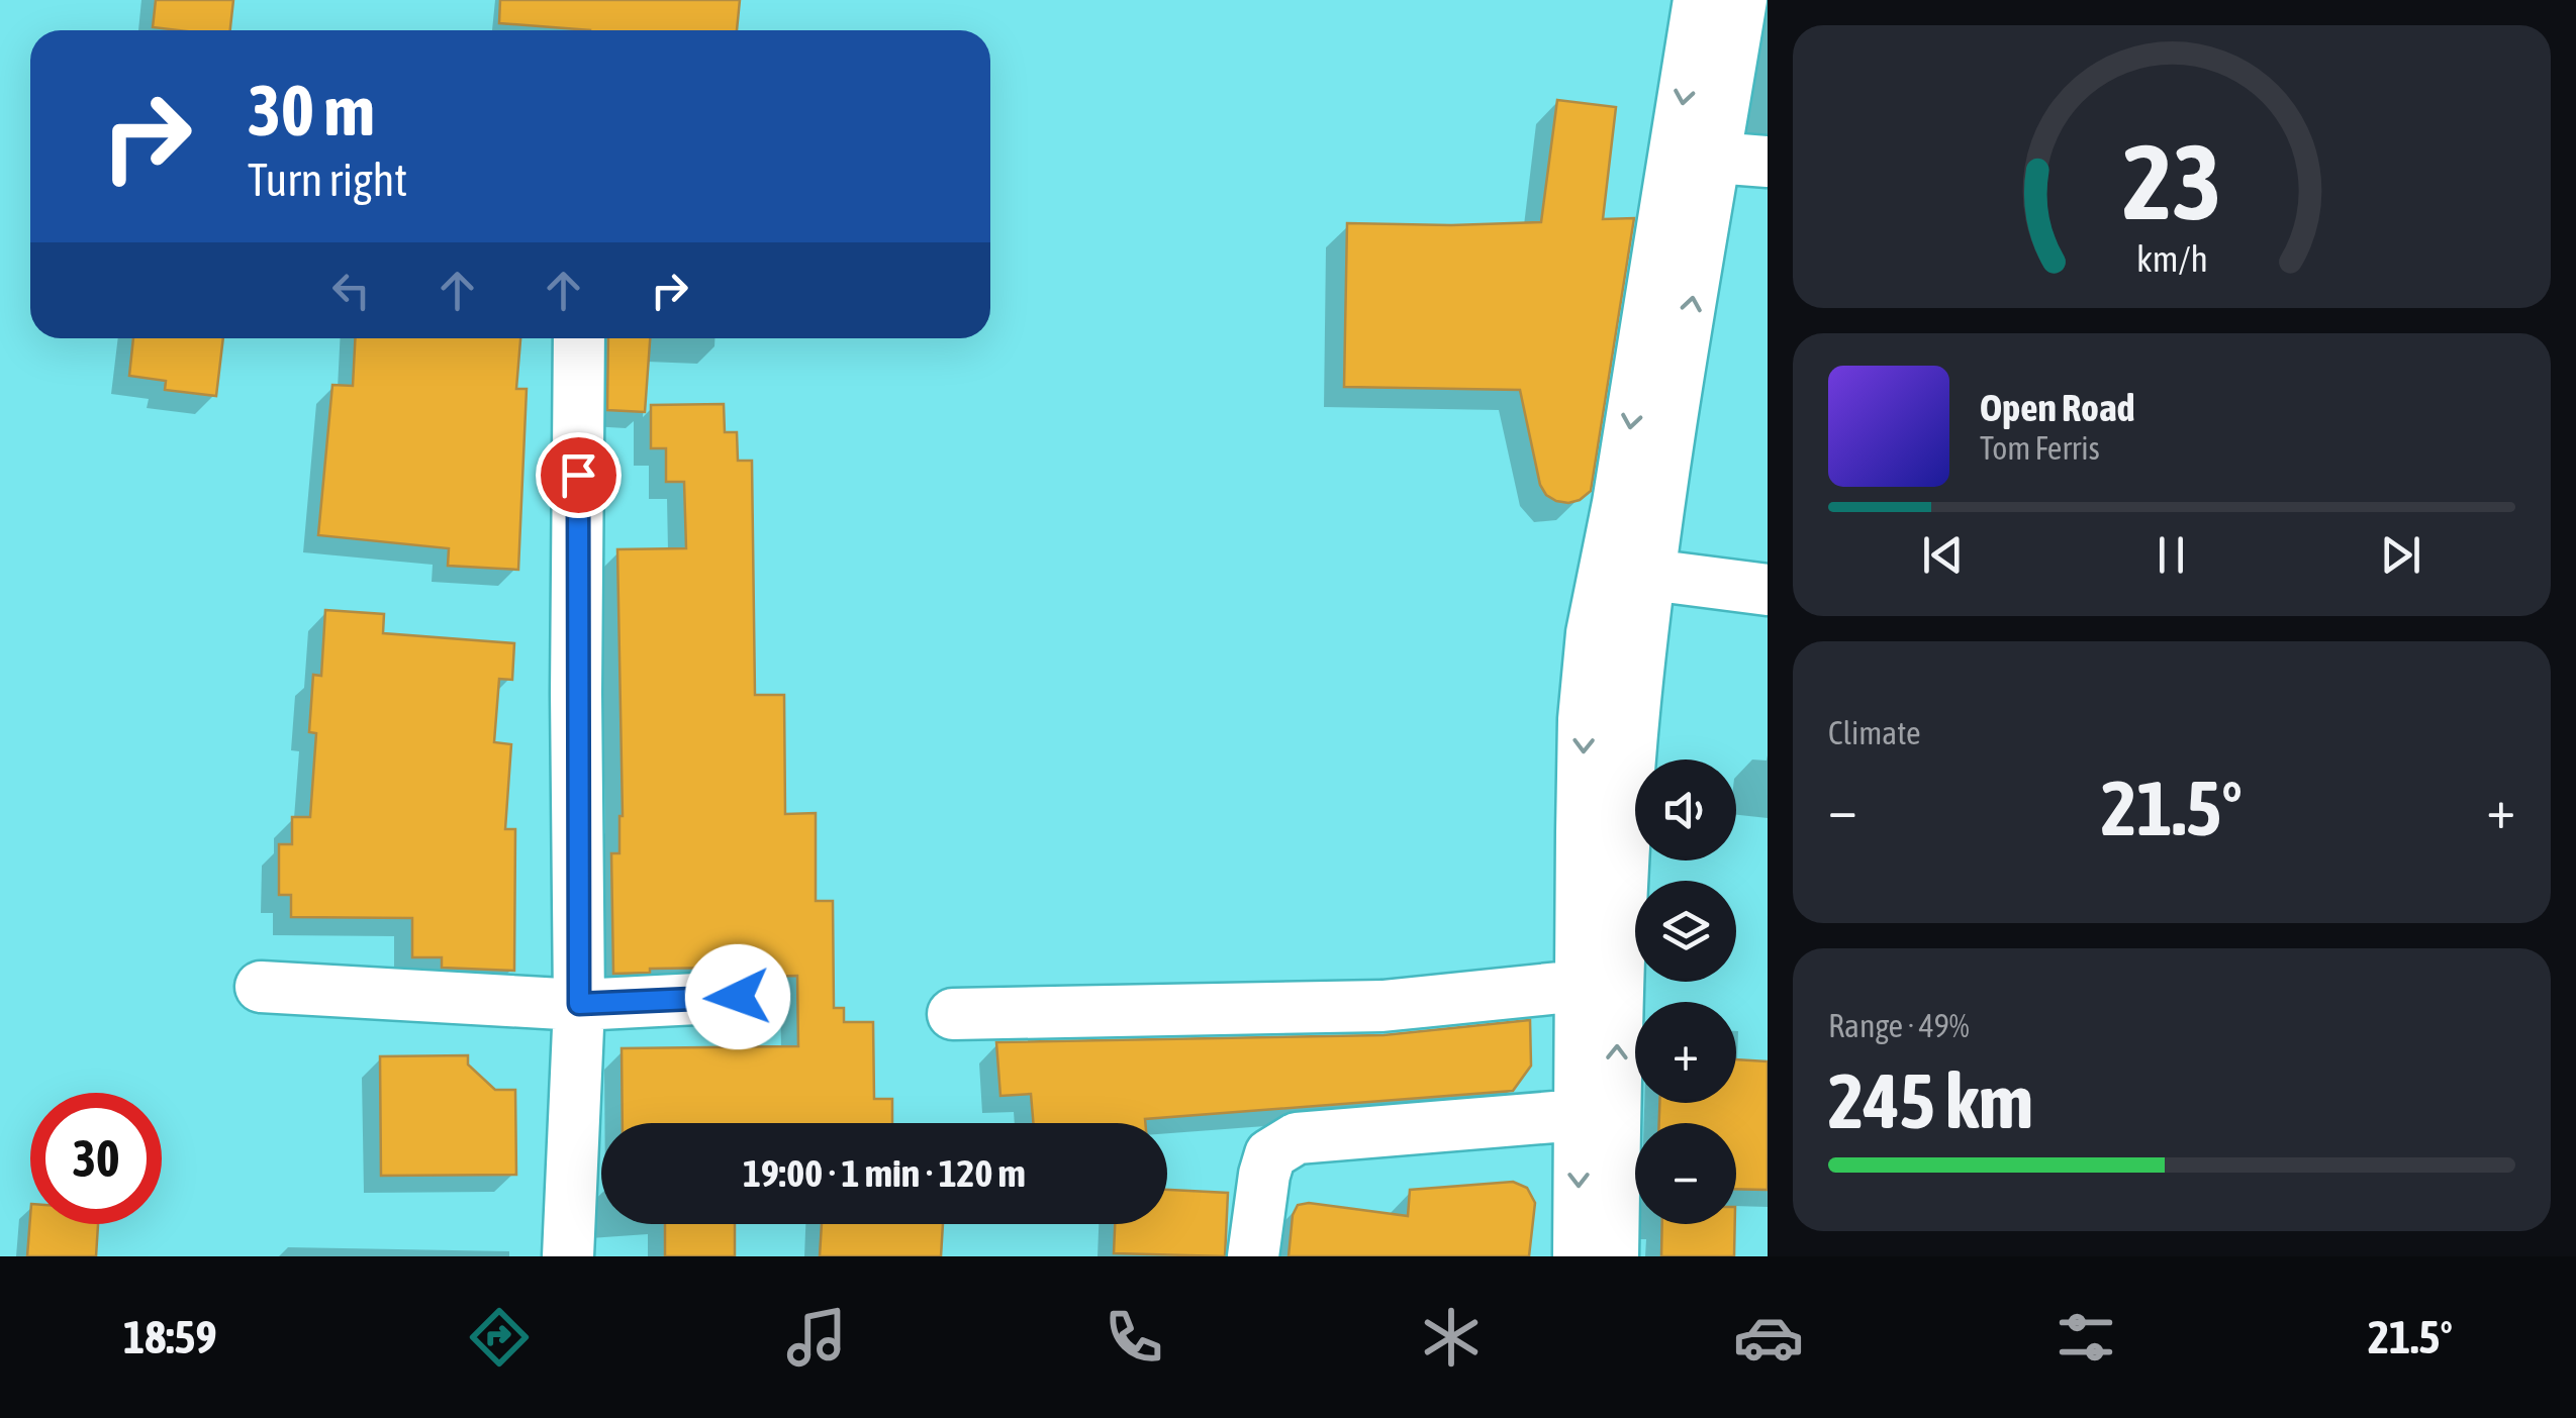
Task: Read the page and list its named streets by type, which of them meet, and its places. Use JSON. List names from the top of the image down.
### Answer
{
  "page": {
    "turn": ["30 m", "Turn right"],
    "song": ["Open Road", "Tom Ferris"],
    "tile": [
      "Climate",
      ["Range · 49%", "245 km"]
    ],
    "map_buttons": ["+", "−"],
    "heat": ["−", "21.5°", "+"],
    "limit": "30",
    "trip": "19:00 · 1 min · 120 m",
    "tabs": ["18:59", "21.5°"],
    "gauge": ["23", "km/h"]
  }
}
